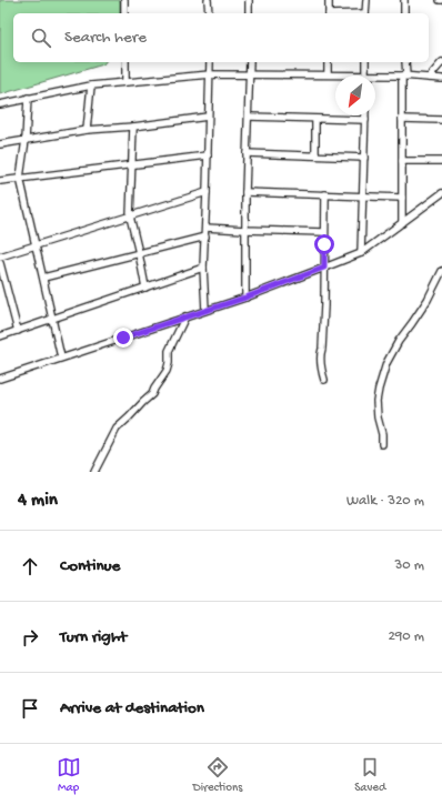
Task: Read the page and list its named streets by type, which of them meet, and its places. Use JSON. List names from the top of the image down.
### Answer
{
  "north": "bottom left",
  "page": {
    "search": "Search here",
    "heading": ["4 min", "Walk · 320 m"],
    "list": [
      ["Continue", "30 m"],
      ["Turn right", "290 m"],
      "Arrive at destination"
    ],
    "nav": ["Map", "Directions", "Saved"]
  }
}
